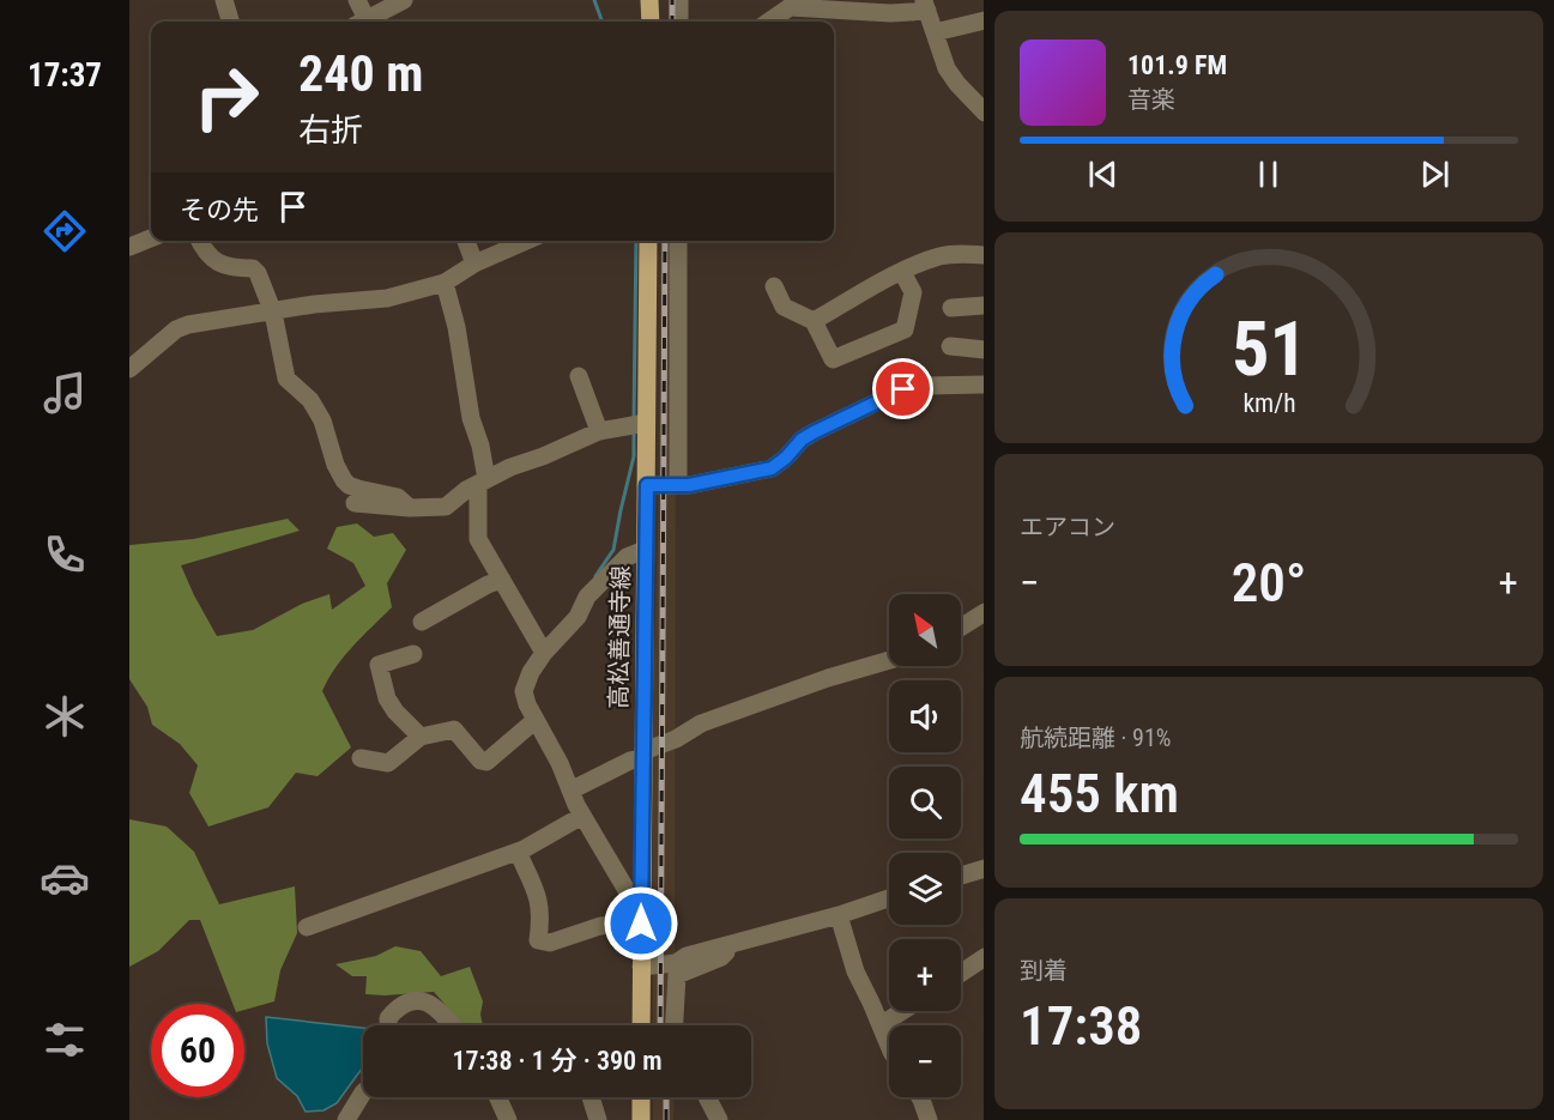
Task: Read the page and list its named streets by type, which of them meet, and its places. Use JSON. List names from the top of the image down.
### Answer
{
  "streets": {
    "main road": ["高松善通寺線"]
  },
  "north": "top left",
  "page": {
    "tabs": "17:37",
    "turn": ["240 m", "右折"],
    "song": ["101.9 FM", "音楽"],
    "then": "その先",
    "tile": [
      "エアコン",
      ["航続距離 · 91%", "455 km"],
      ["到着", "17:38"]
    ],
    "heat": ["−", "20°", "+"],
    "map_buttons": ["+", "−"],
    "limit": "60",
    "trip": "17:38 · 1 分 · 390 m",
    "gauge": ["51", "km/h"]
  }
}
